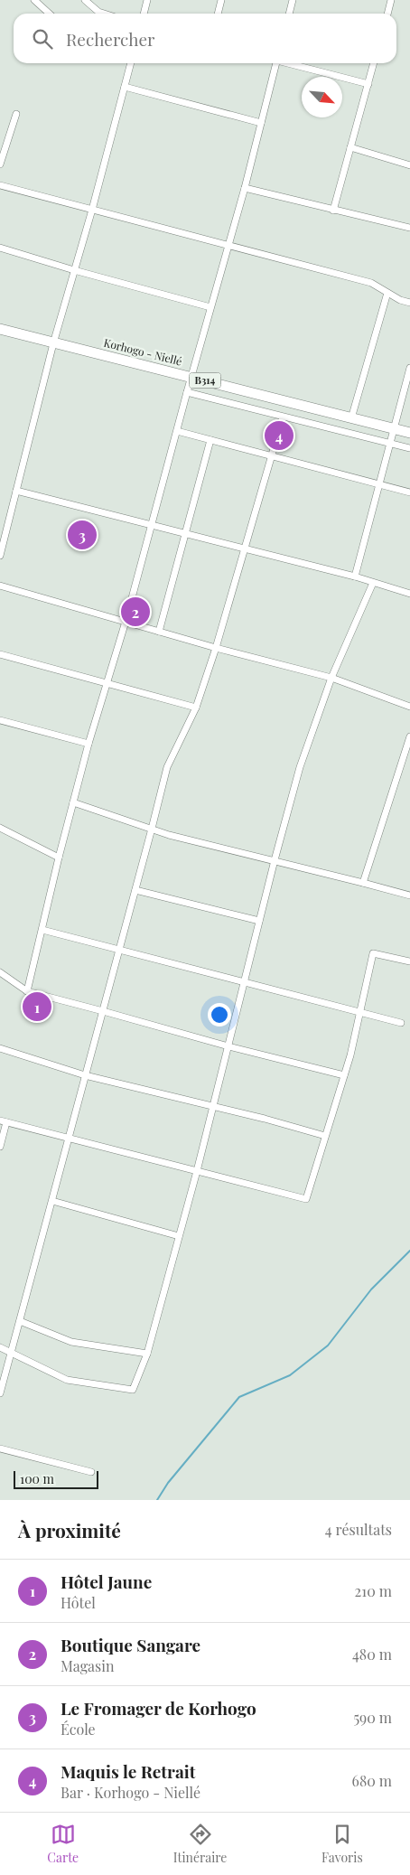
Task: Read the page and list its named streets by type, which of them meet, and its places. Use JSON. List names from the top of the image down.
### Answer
{
  "streets": {
    "main road": ["Korhogo - Niellé", "B314"]
  },
  "scale_bar": "100 m",
  "north": "bottom right",
  "page": {
    "search": "Rechercher",
    "pins": [
      "4",
      "3",
      "2",
      "1"
    ],
    "scale": "100 m",
    "heading": ["À proximité", "4 résultats"],
    "list": [
      {
        "mark": "1",
        "name": "Hôtel Jaune",
        "note": "Hôtel",
        "value": "210 m"
      },
      {
        "mark": "2",
        "name": "Boutique Sangare",
        "note": "Magasin",
        "value": "480 m"
      },
      {
        "mark": "3",
        "name": "Le Fromager de Korhogo",
        "note": "École",
        "value": "590 m"
      },
      {
        "mark": "4",
        "name": "Maquis le Retrait",
        "note": "Bar · Korhogo - Niellé",
        "value": "680 m"
      }
    ],
    "nav": ["Carte", "Itinéraire", "Favoris"]
  }
}
